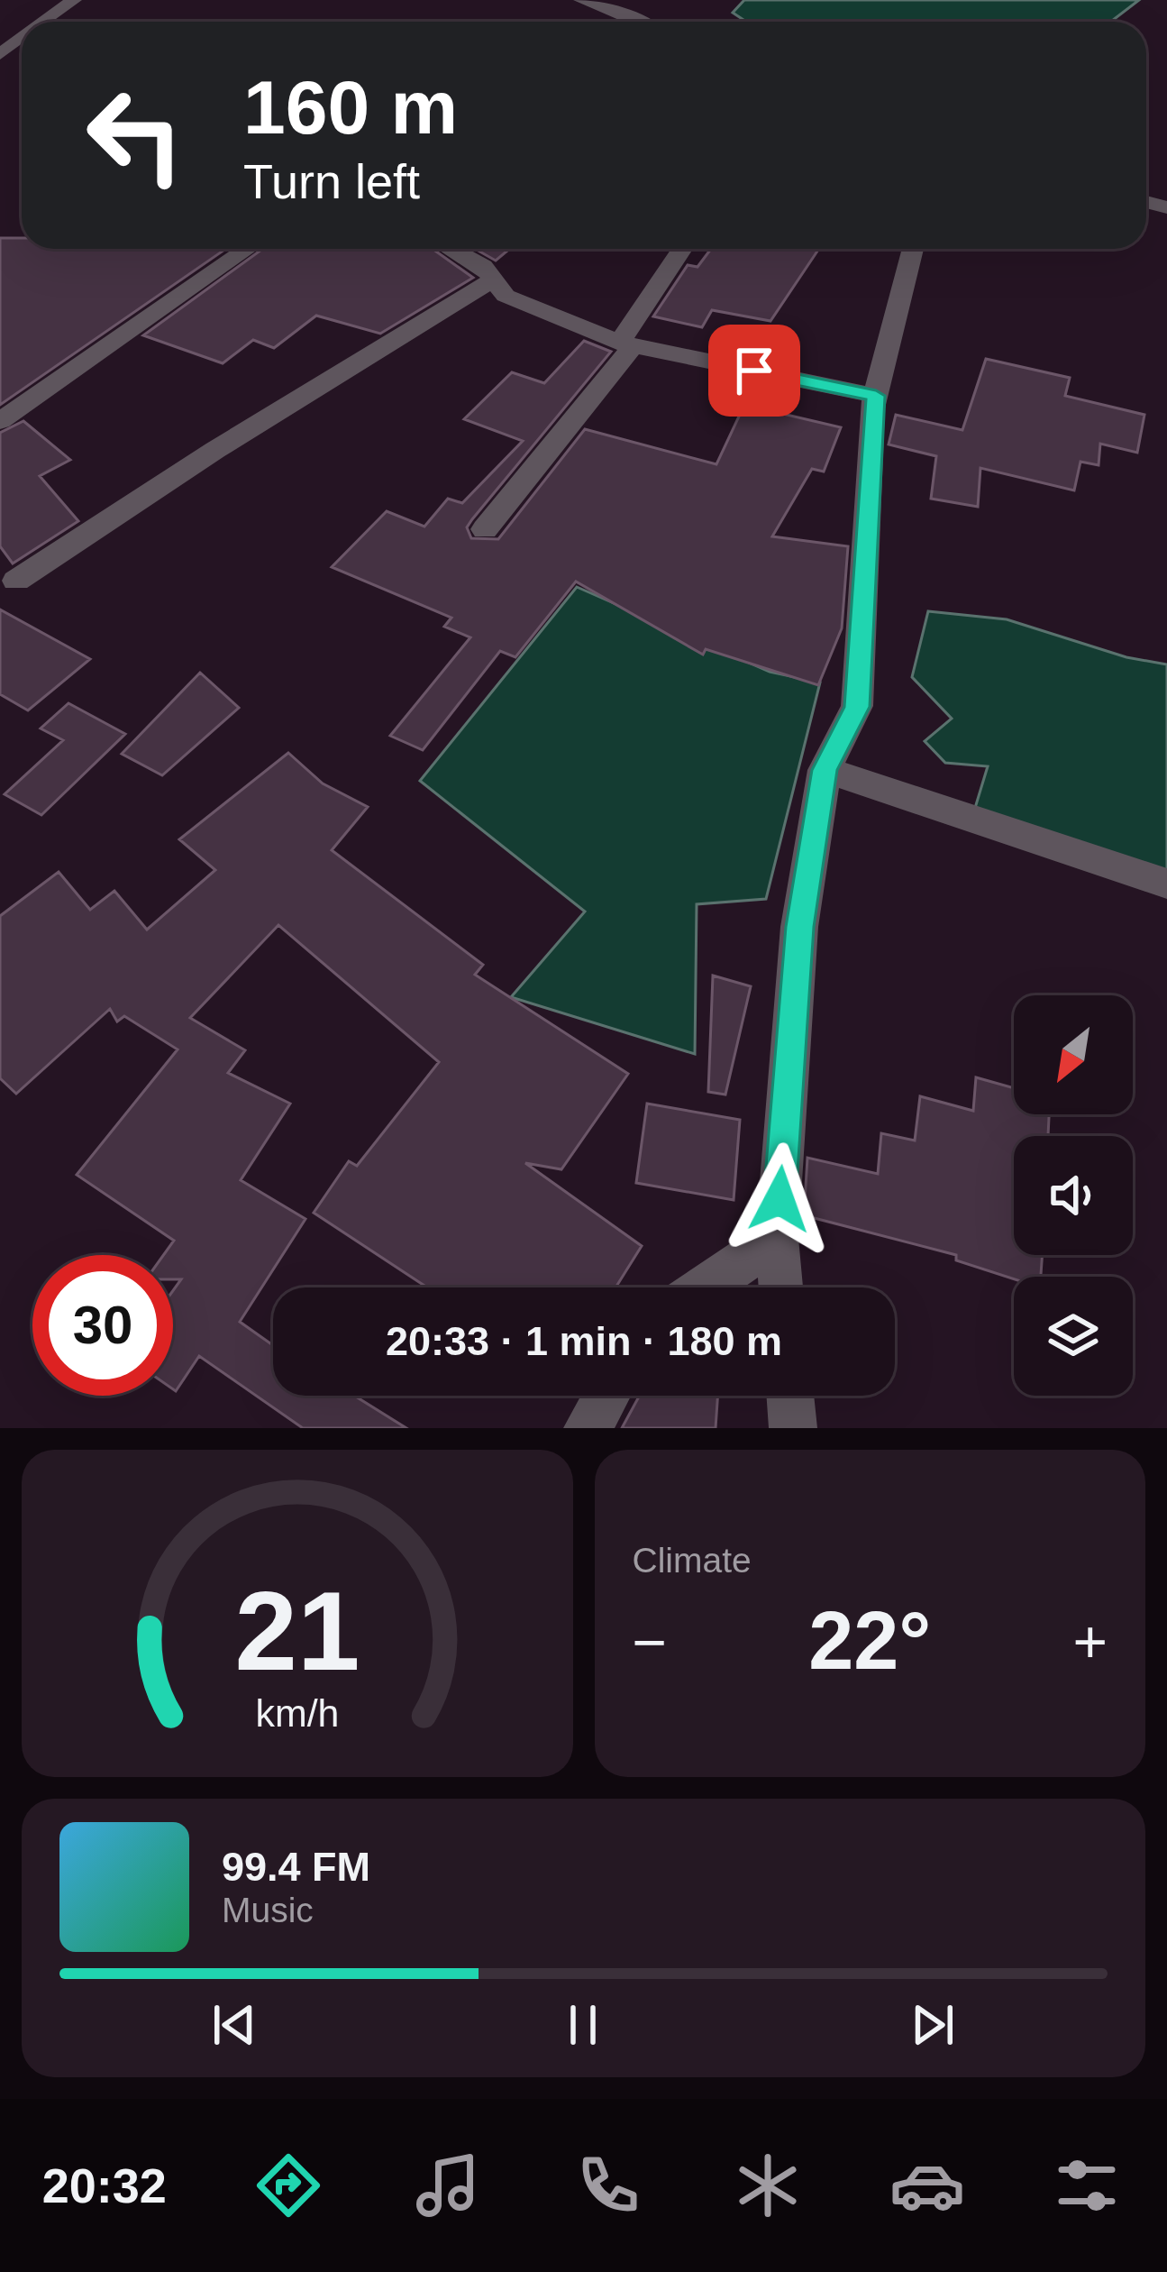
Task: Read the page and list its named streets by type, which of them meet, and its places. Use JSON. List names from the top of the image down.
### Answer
{
  "north": "bottom left",
  "page": {
    "turn": ["160 m", "Turn left"],
    "limit": "30",
    "trip": "20:33 · 1 min · 180 m",
    "tile": "Climate",
    "heat": ["−", "22°", "+"],
    "song": ["99.4 FM", "Music"],
    "tabs": "20:32",
    "gauge": ["21", "km/h"]
  }
}
